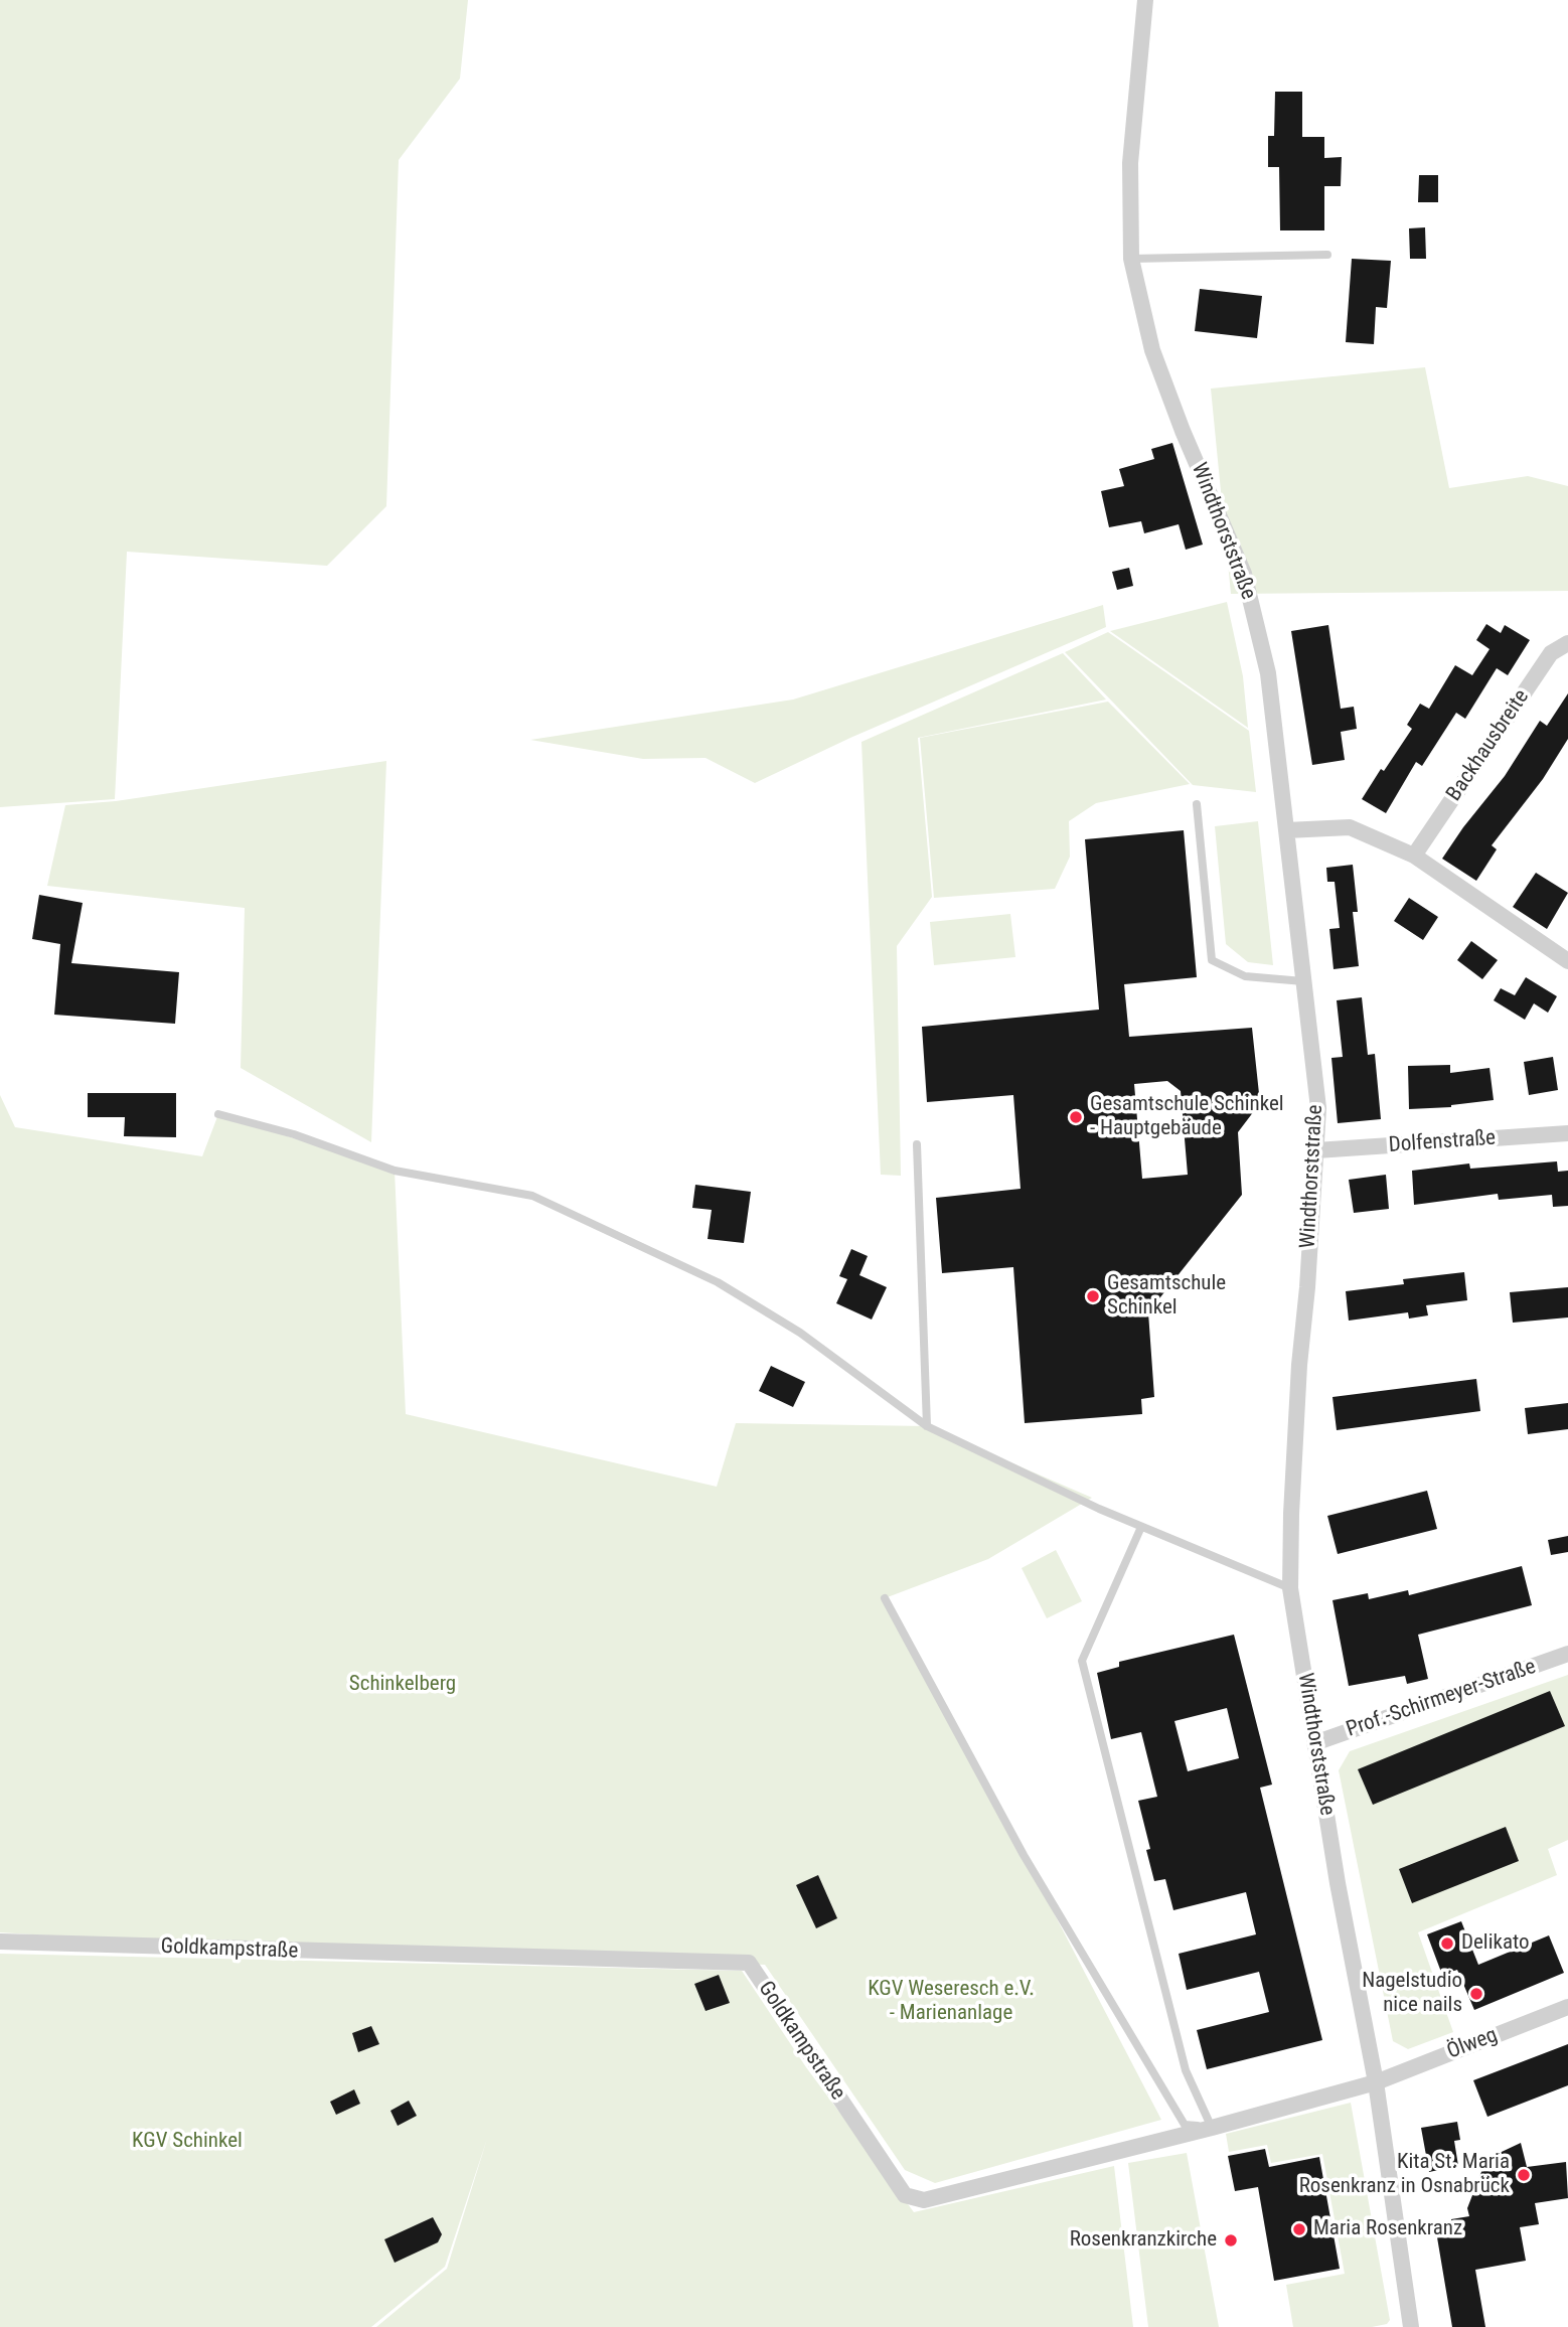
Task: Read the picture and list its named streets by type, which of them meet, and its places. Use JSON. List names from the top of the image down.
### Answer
{
  "streets": {
    "street": [
      "Windthorststraße",
      "Backhausbreite",
      "Dolfenstraße",
      "Prof.-Schirmeyer-Straße",
      "Goldkampstraße",
      "Ölweg"
    ]
  },
  "crossings": [
    ["Windthorststraße", "Dolfenstraße"],
    ["Windthorststraße", "Prof.-Schirmeyer-Straße"],
    ["Windthorststraße", "Goldkampstraße"],
    ["Windthorststraße", "Ölweg"],
    ["Goldkampstraße", "Ölweg"]
  ],
  "parks": ["Schinkelberg", "KGV Weseresch e.V. - Marienanlage", "KGV Schinkel"],
  "places": [
    "Gesamtschule Schinkel - Hauptgebäude",
    "Gesamtschule Schinkel",
    "Delikato",
    "Nagelstudio nice nails",
    "Kita St. Maria Rosenkranz in Osnabrück",
    "Maria Rosenkranz",
    "Rosenkranzkirche"
  ]
}
